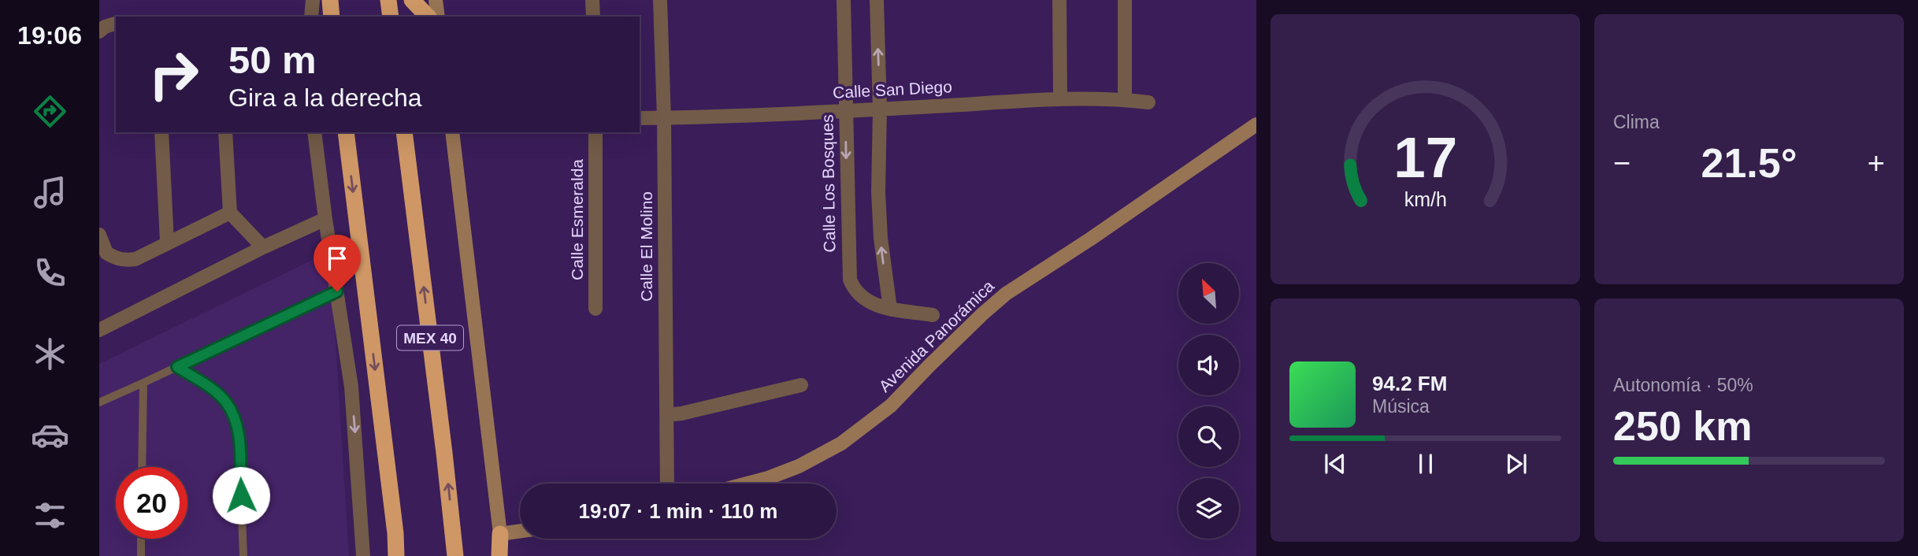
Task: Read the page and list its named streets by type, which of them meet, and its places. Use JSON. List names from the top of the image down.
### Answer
{
  "streets": {
    "highway": ["MEX 40"],
    "street": [
      "Calle San Diego",
      "Calle Los Bosques",
      "Calle Esmeralda",
      "Calle El Molino",
      "Avenida Panorámica"
    ]
  },
  "crossings": [
    ["Calle San Diego", "Calle Los Bosques"],
    ["Calle San Diego", "Calle El Molino"]
  ],
  "north": "top left",
  "page": {
    "tabs": "19:06",
    "tile": [
      "Clima",
      ["Autonomía · 50%", "250 km"]
    ],
    "turn": ["50 m", "Gira a la derecha"],
    "heat": ["−", "21.5°", "+"],
    "song": ["94.2 FM", "Música"],
    "limit": "20",
    "trip": "19:07 · 1 min · 110 m",
    "gauge": ["17", "km/h"]
  }
}
